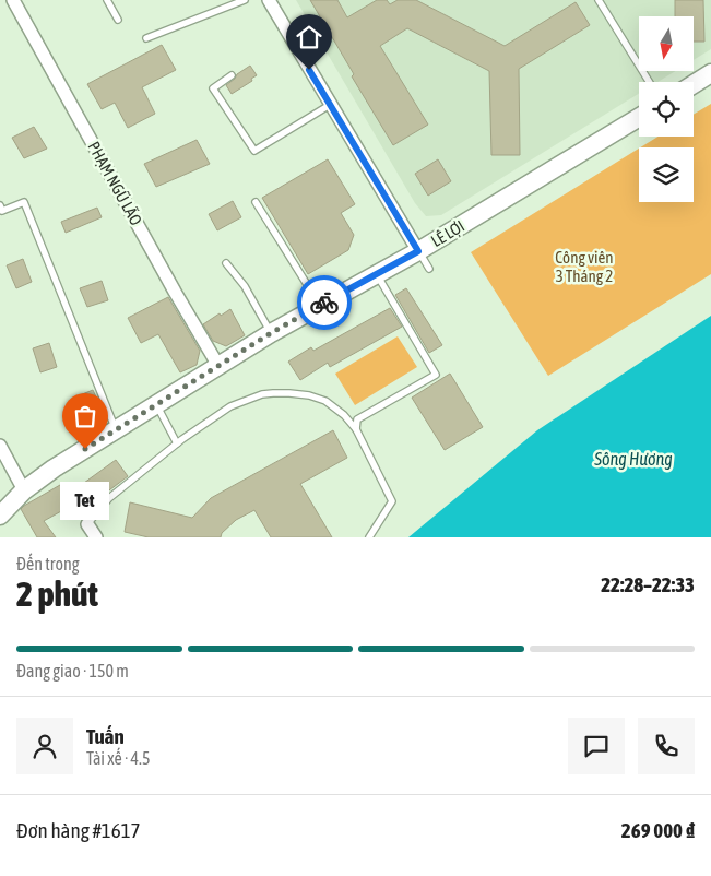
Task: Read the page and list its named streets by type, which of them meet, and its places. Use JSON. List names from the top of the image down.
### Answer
{
  "streets": {
    "main road": ["LÊ LỢI"],
    "street": ["PHẠM NGŨ LÃO"]
  },
  "crossings": [
    ["PHẠM NGŨ LÃO", "LÊ LỢI"]
  ],
  "water": ["Sông Hương"],
  "parks": ["Công viên 3 Tháng 2"],
  "places": ["Tet"],
  "north": "bottom",
  "page": {
    "bubble": "Tet",
    "heading": ["2 phút", "Đến trong", "22:28–22:33"],
    "panel": [
      "Tuấn",
      "Tài xế · 4.5",
      "Đơn hàng #1617",
      "269 000 ₫"
    ],
    "bar": "Đang giao · 150 m"
  }
}
